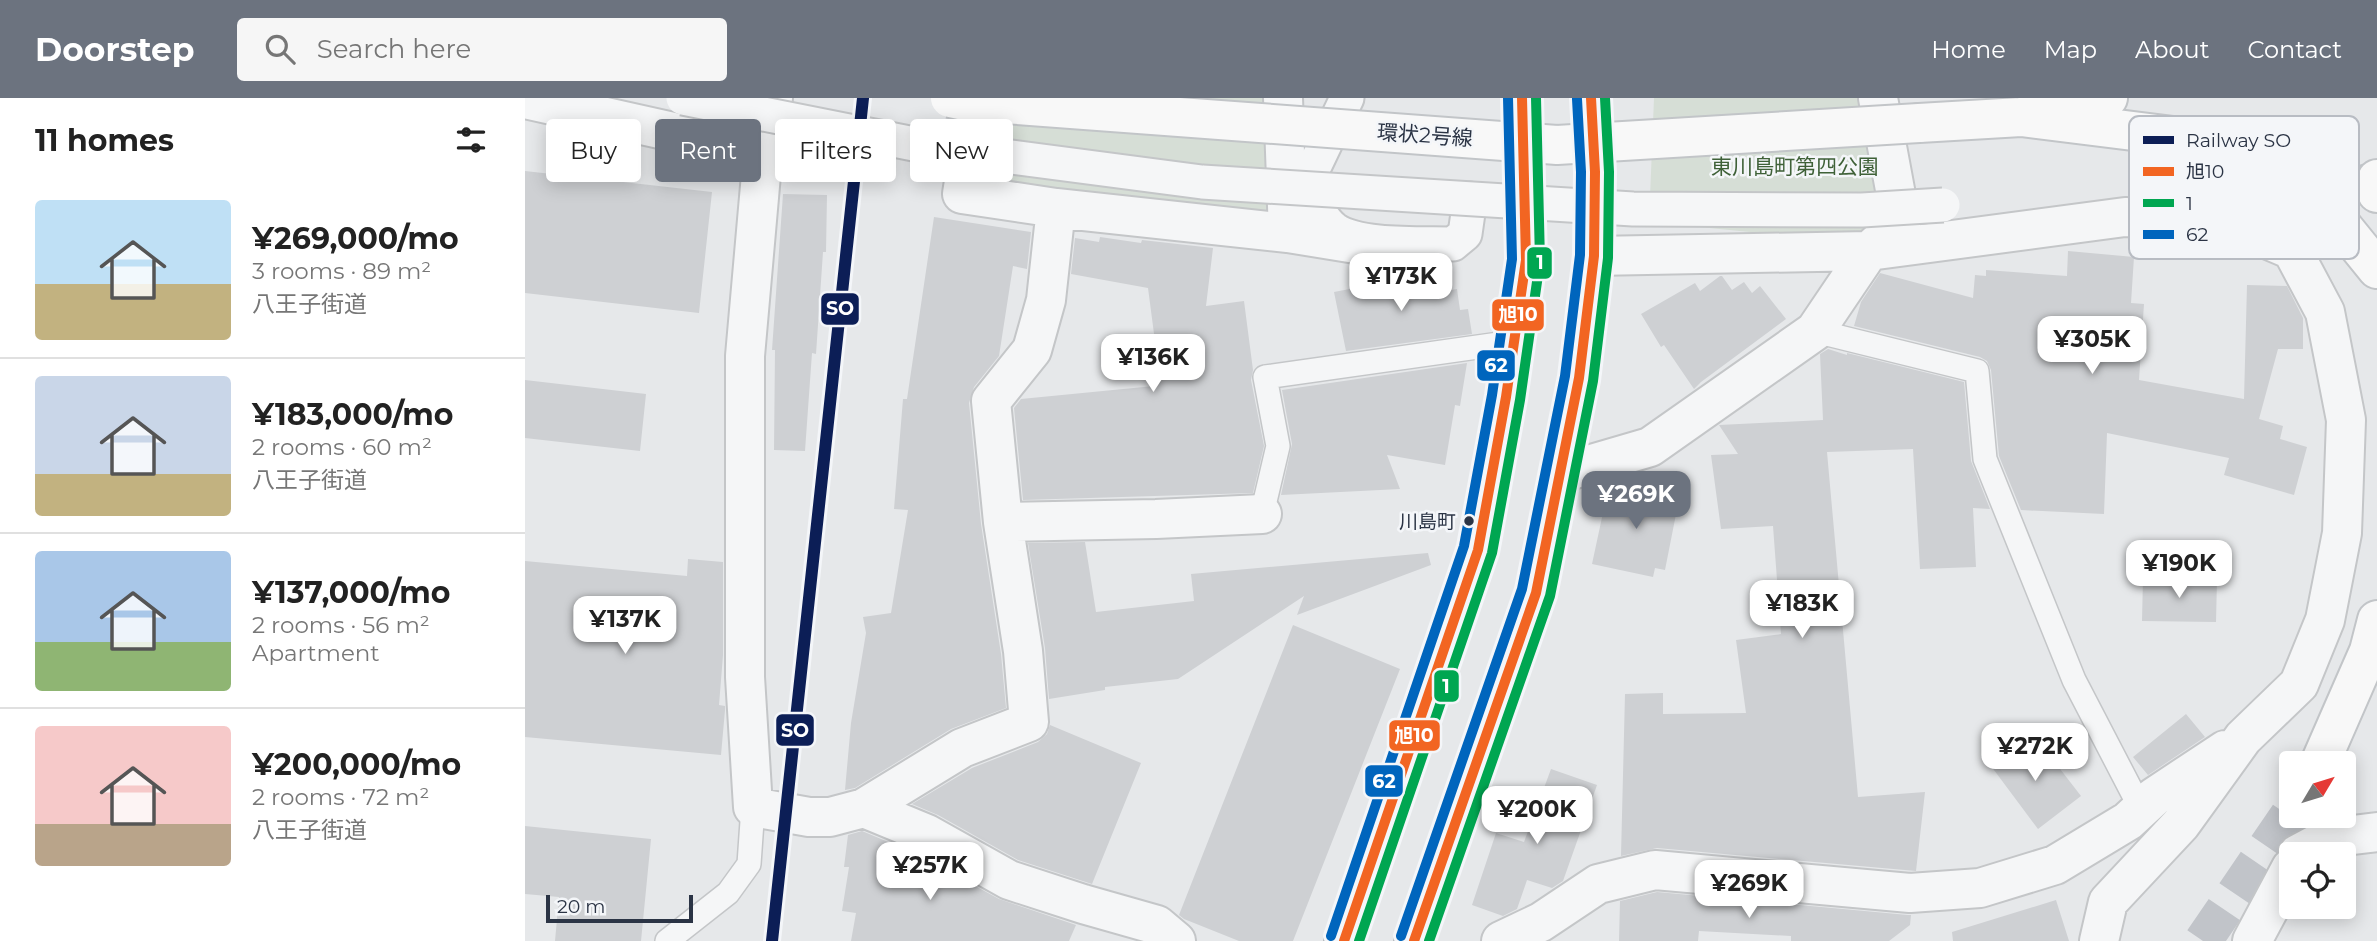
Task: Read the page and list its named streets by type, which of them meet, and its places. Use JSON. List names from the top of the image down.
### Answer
{
  "streets": {
    "main road": ["環状2号線"]
  },
  "parks": ["東川島町第四公園"],
  "places": ["川島町"],
  "lines": [
    "rail line SO",
    "transit line 旭10",
    "transit line 1",
    "transit line 62"
  ],
  "legend": [
    "Railway SO",
    "旭10",
    "1",
    "62"
  ],
  "scale_bar": "20 m",
  "north": "top right",
  "page": {
    "header": "Doorstep",
    "search": "Search here",
    "nav": [
      "Home",
      "Map",
      "About",
      "Contact"
    ],
    "heading": "11 homes",
    "chip": [
      "Buy",
      "Rent",
      "Filters",
      "New"
    ],
    "list": [
      {
        "name": "¥269,000/mo",
        "note": "3 rooms · 89 m² · 八王子街道"
      },
      {
        "name": "¥183,000/mo",
        "note": "2 rooms · 60 m² · 八王子街道"
      },
      {
        "name": "¥137,000/mo",
        "note": "2 rooms · 56 m² · Apartment"
      },
      {
        "name": "¥200,000/mo",
        "note": "2 rooms · 72 m² · 八王子街道"
      }
    ],
    "price": [
      "¥173K",
      "¥305K",
      "¥136K",
      "¥269K",
      "¥190K",
      "¥183K",
      "¥137K",
      "¥272K",
      "¥200K",
      "¥257K",
      "¥269K"
    ],
    "scale": "20 m"
  }
}
